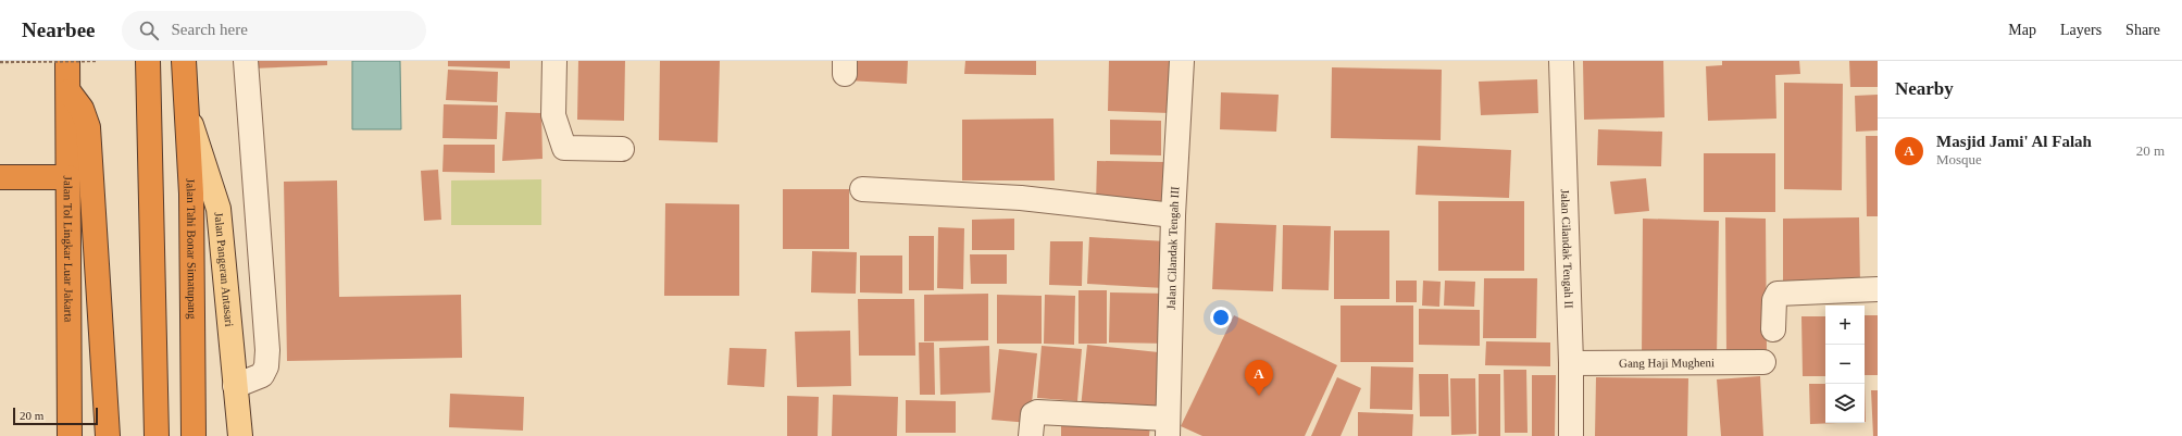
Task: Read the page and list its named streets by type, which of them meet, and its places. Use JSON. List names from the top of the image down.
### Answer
{
  "streets": {
    "highway": ["Jalan Tol Lingkar Luar Jakarta", "Jalan Tahi Bonar Simatupang"],
    "main road": ["Jalan Pangeran Antasari"],
    "street": ["Jalan Cilandak Tengah III", "Jalan Cilandak Tengah II", "Gang Haji Mugheni"]
  },
  "crossings": [
    ["Jalan Tahi Bonar Simatupang", "Jalan Pangeran Antasari"],
    ["Jalan Cilandak Tengah II", "Gang Haji Mugheni"]
  ],
  "scale_bar": "20 m",
  "page": {
    "header": "Nearbee",
    "search": "Search here",
    "nav": ["Map", "Layers", "Share"],
    "heading": "Nearby",
    "list": [
      {
        "mark": "A",
        "name": "Masjid Jami' Al Falah",
        "note": "Mosque",
        "value": "20 m"
      }
    ],
    "map_buttons": ["+", "−"],
    "pins": "A",
    "scale": "20 m"
  }
}
